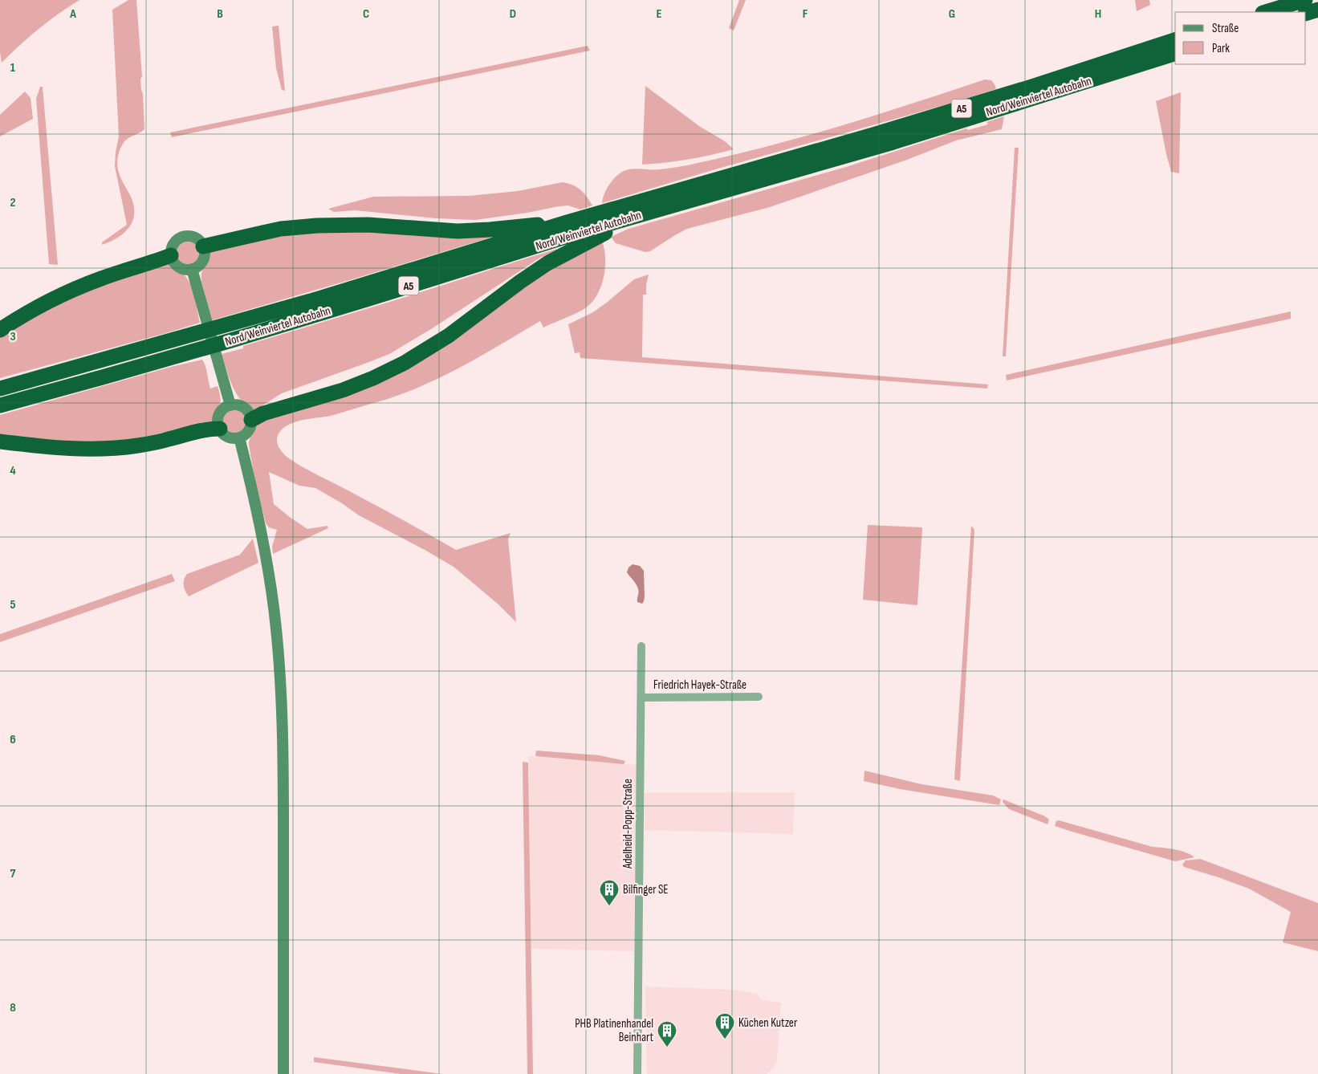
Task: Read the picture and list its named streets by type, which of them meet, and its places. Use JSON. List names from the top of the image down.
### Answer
{
  "streets": {
    "highway": ["Nord/Weinviertel Autobahn", "A5"],
    "street": ["Friedrich Hayek-Straße", "Adelheid-Popp-Straße"]
  },
  "crossings": [
    ["Friedrich Hayek-Straße", "Adelheid-Popp-Straße"]
  ],
  "places": {
    "building": ["Bilfinger SE", "Küchen Kutzer", "PHB Platinenhandel Beinhart"]
  },
  "legend": ["Straße", "Park"],
  "grid": {
    "columns": [
      "A",
      "B",
      "C",
      "D",
      "E",
      "F",
      "G",
      "H"
    ],
    "rows": [
      "1",
      "2",
      "3",
      "4",
      "5",
      "6",
      "7",
      "8"
    ]
  }
}
